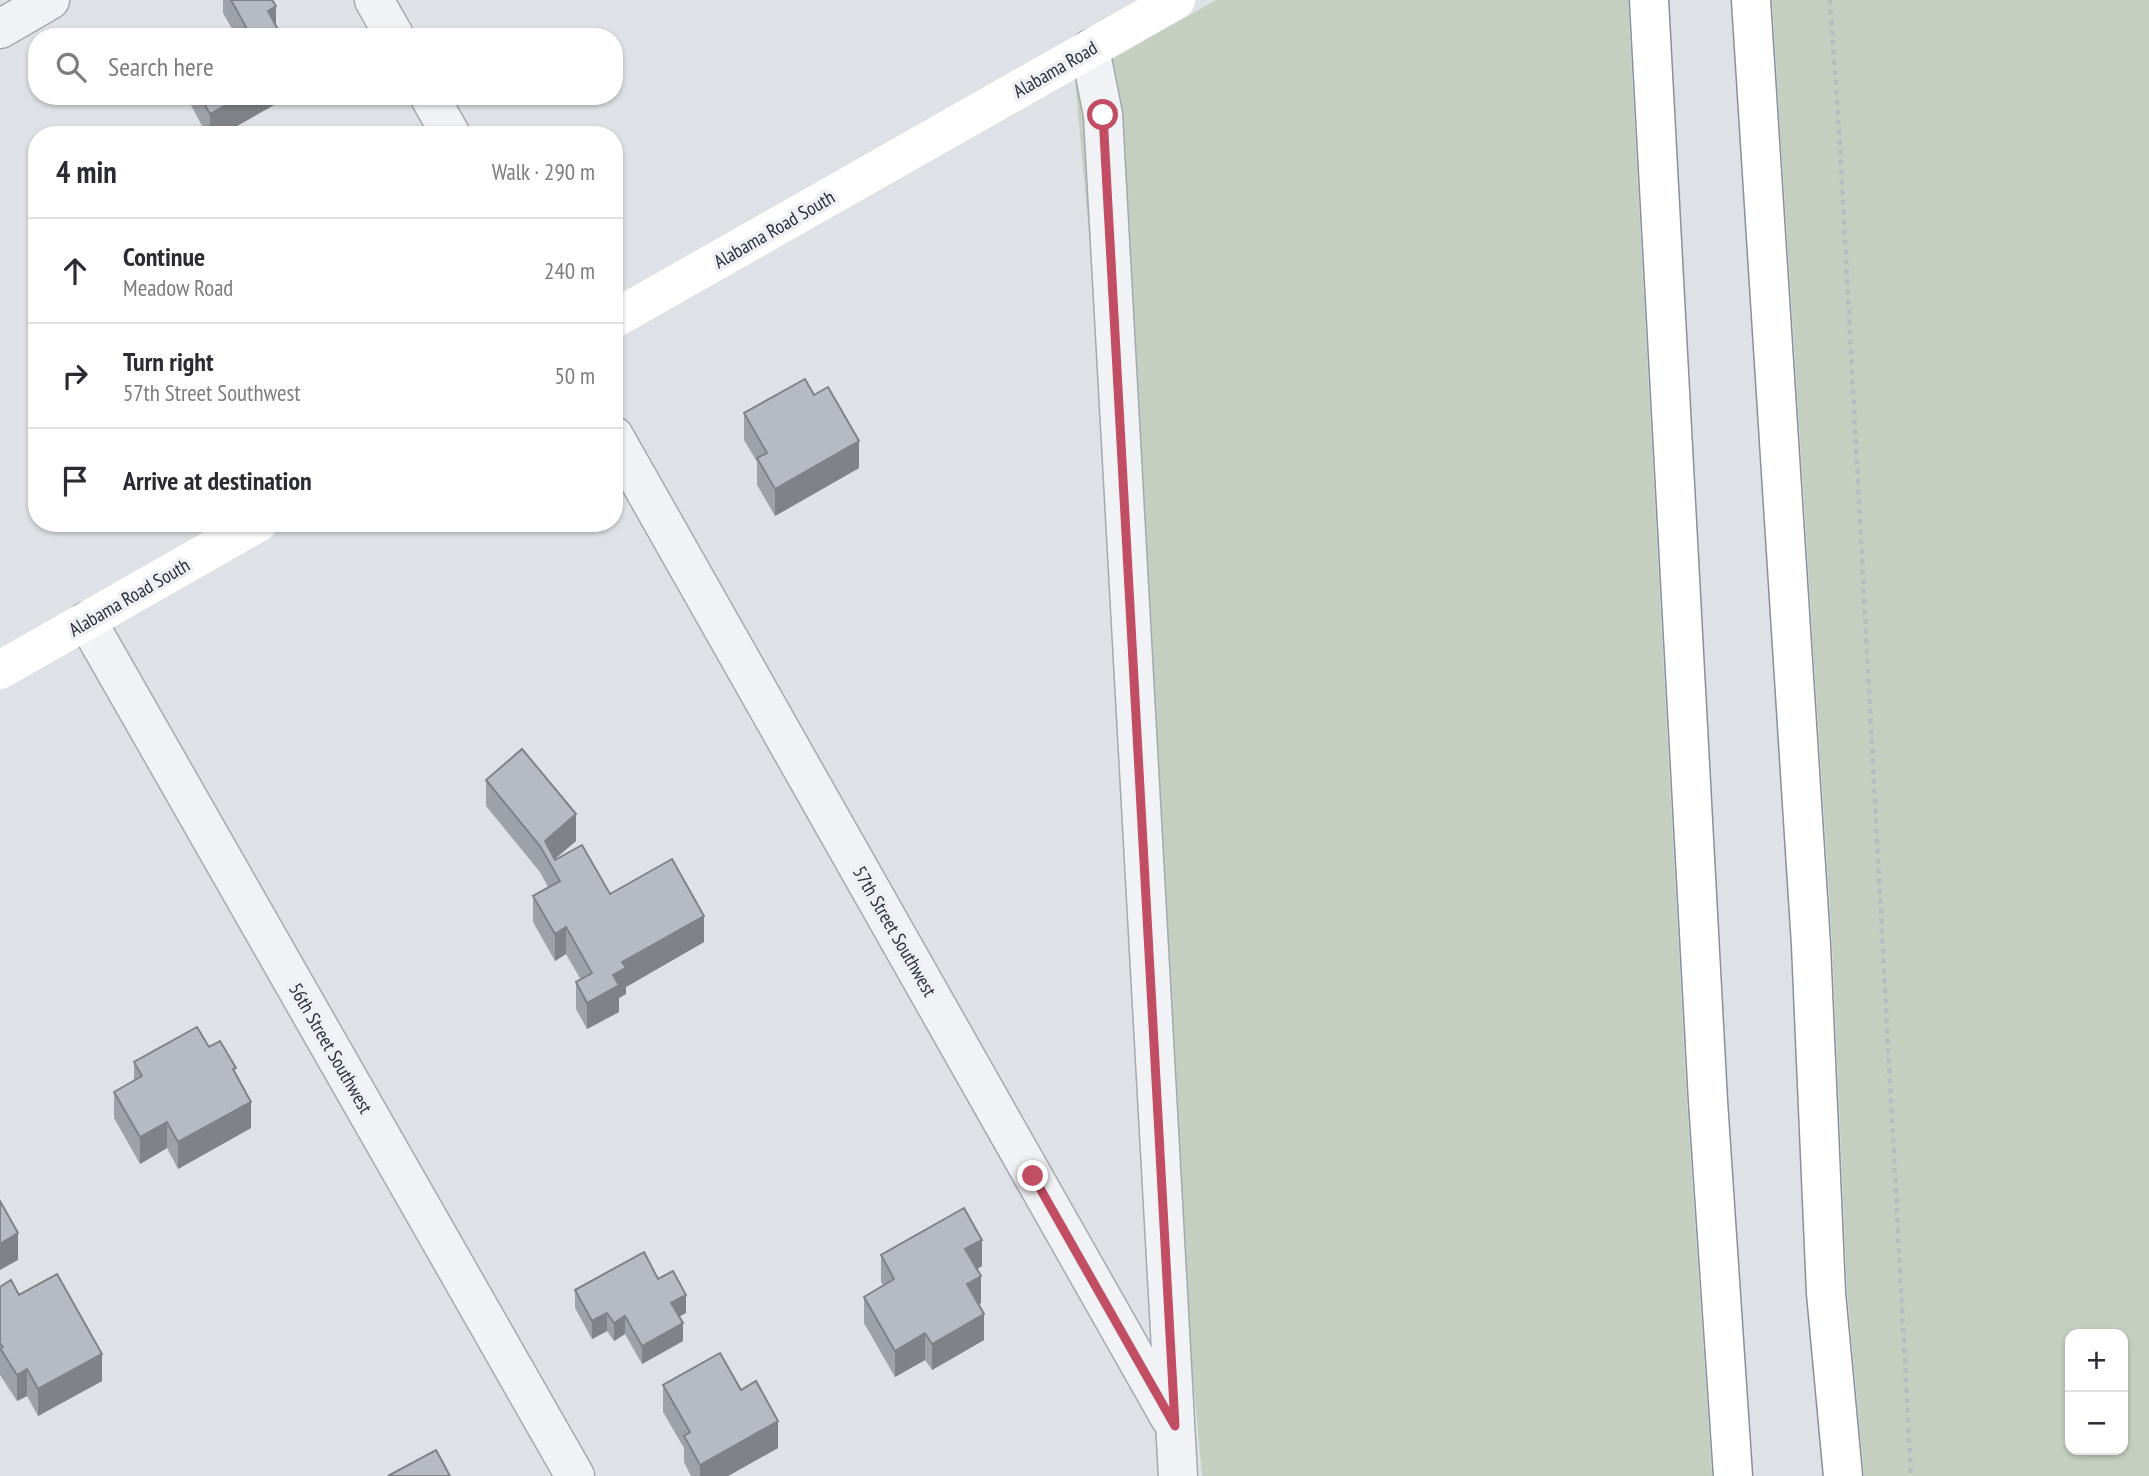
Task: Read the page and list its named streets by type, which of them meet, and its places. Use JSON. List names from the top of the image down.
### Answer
{
  "streets": {
    "main road": ["Alabama Road", "Alabama Road South"],
    "street": ["57th Street Southwest", "56th Street Southwest"]
  },
  "crossings": [
    ["Alabama Road", "Alabama Road South"],
    ["Alabama Road South", "56th Street Southwest"]
  ],
  "page": {
    "search": "Search here",
    "heading": ["4 min", "Walk · 290 m"],
    "list": [
      ["Continue", "Meadow Road", "240 m"],
      ["Turn right", "57th Street Southwest", "50 m"],
      "Arrive at destination"
    ],
    "map_buttons": ["+", "−"]
  }
}
